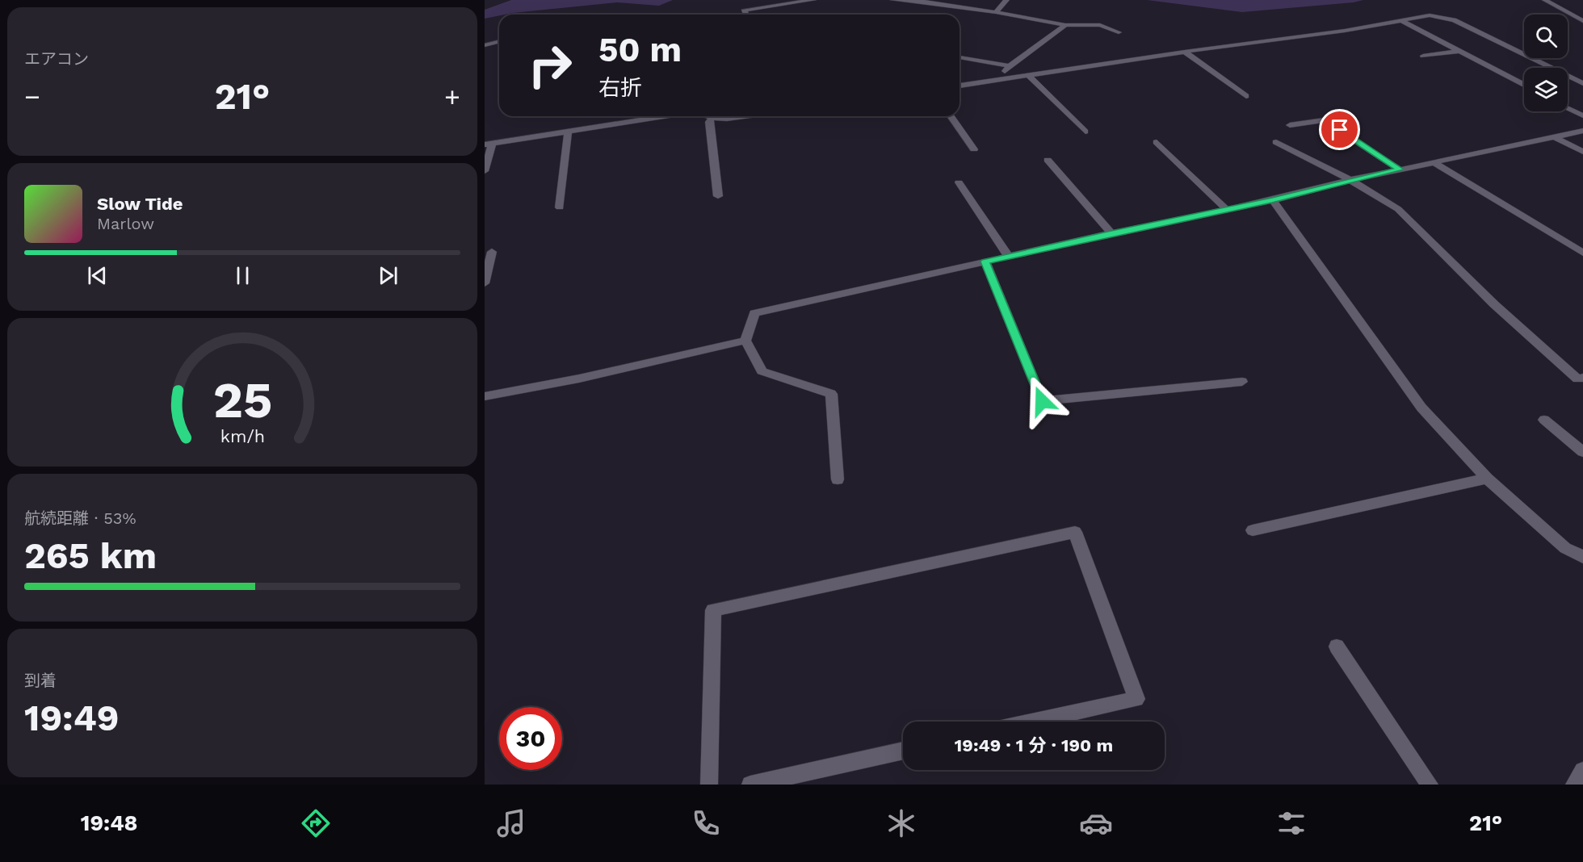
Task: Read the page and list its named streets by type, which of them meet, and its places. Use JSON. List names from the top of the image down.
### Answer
{
  "page": {
    "tile": [
      "エアコン",
      ["航続距離 · 53%", "265 km"],
      ["到着", "19:49"]
    ],
    "turn": ["50 m", "右折"],
    "heat": ["−", "21°", "+"],
    "song": ["Slow Tide", "Marlow"],
    "limit": "30",
    "trip": "19:49 · 1 分 · 190 m",
    "tabs": ["19:48", "21°"],
    "gauge": ["25", "km/h"]
  }
}
